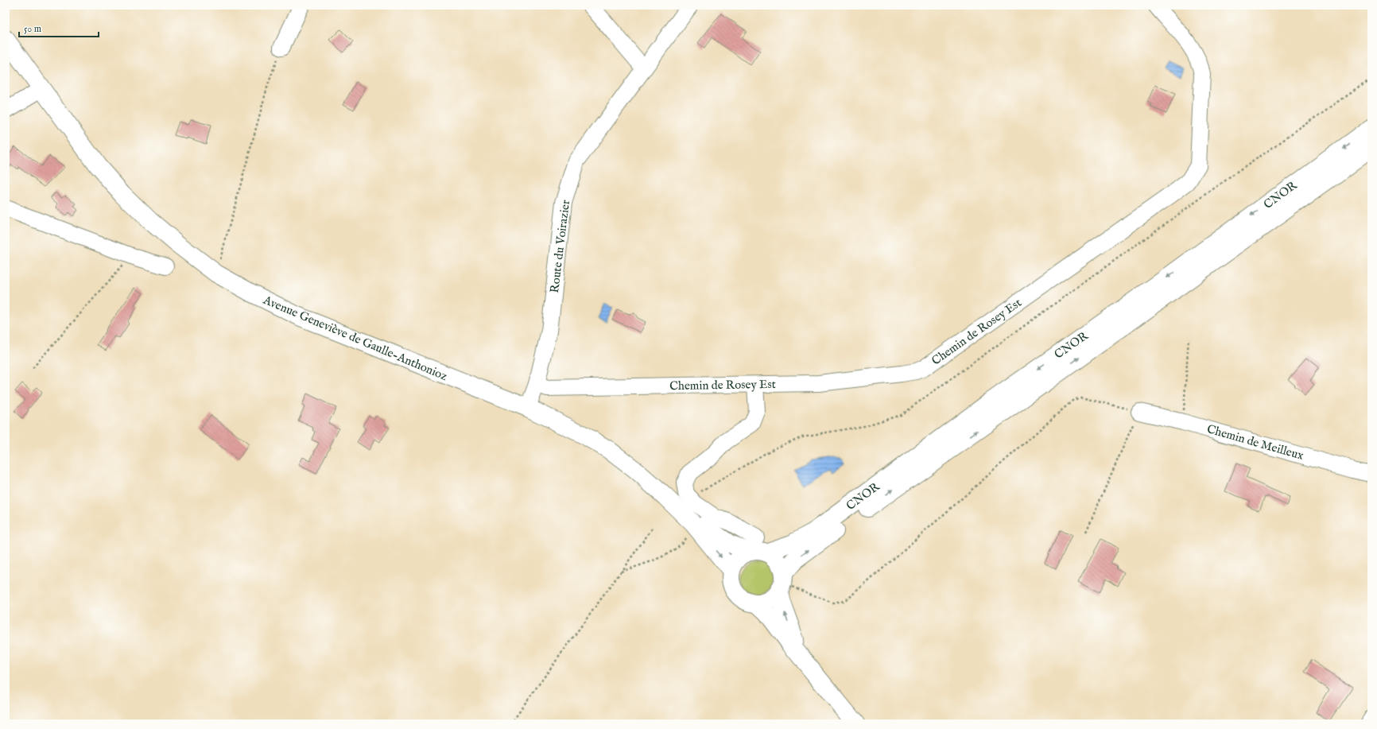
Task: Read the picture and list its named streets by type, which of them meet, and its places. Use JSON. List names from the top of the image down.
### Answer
{
  "streets": {
    "main road": ["CNOR", "Avenue Geneviève de Gaulle-Anthonioz"],
    "street": ["Route du Voirazier", "Chemin de Rosey Est", "Chemin de Meilleux"]
  },
  "crossings": [
    ["CNOR", "Avenue Geneviève de Gaulle-Anthonioz"],
    ["Route du Voirazier", "Chemin de Rosey Est"],
    ["Route du Voirazier", "Avenue Geneviève de Gaulle-Anthonioz"]
  ],
  "scale_bar": "50 m"
}
